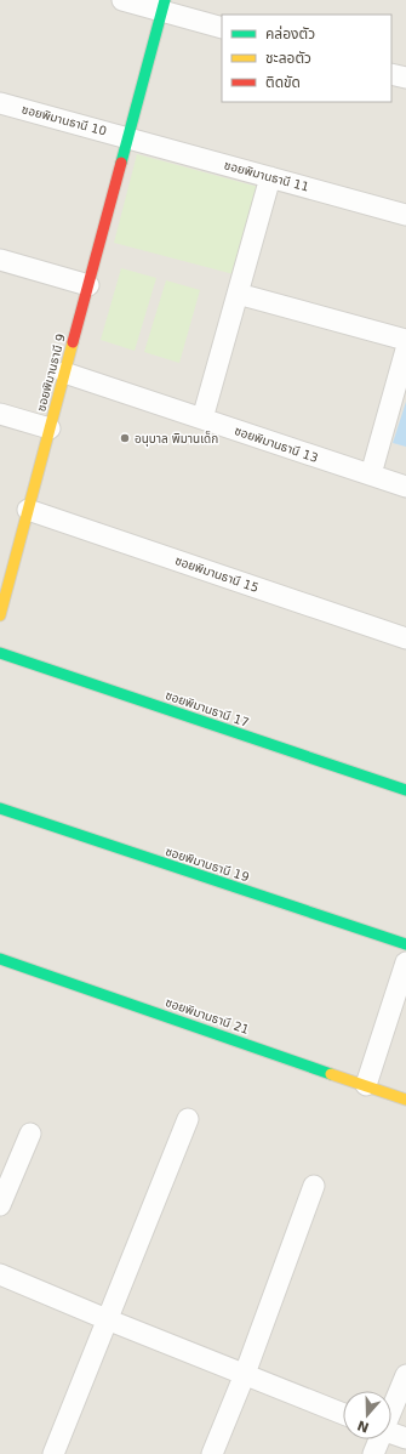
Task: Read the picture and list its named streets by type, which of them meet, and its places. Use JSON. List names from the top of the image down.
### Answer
{
  "streets": {
    "street": [
      "ซอยพิมานธานี 10",
      "ซอยพิมานธานี 11",
      "ซอยพิมานธานี 9",
      "ซอยพิมานธานี 13",
      "ซอยพิมานธานี 15",
      "ซอยพิมานธานี 17",
      "ซอยพิมานธานี 19",
      "ซอยพิมานธานี 21"
    ]
  },
  "crossings": [
    ["ซอยพิมานธานี 10", "ซอยพิมานธานี 11"],
    ["ซอยพิมานธานี 10", "ซอยพิมานธานี 9"],
    ["ซอยพิมานธานี 11", "ซอยพิมานธานี 9"],
    ["ซอยพิมานธานี 9", "ซอยพิมานธานี 13"],
    ["ซอยพิมานธานี 9", "ซอยพิมานธานี 15"]
  ],
  "places": ["อนุบาล พิมานเด็ก"],
  "legend": ["คล่องตัว", "ชะลอตัว", "ติดขัด"],
  "north": "bottom"
}
